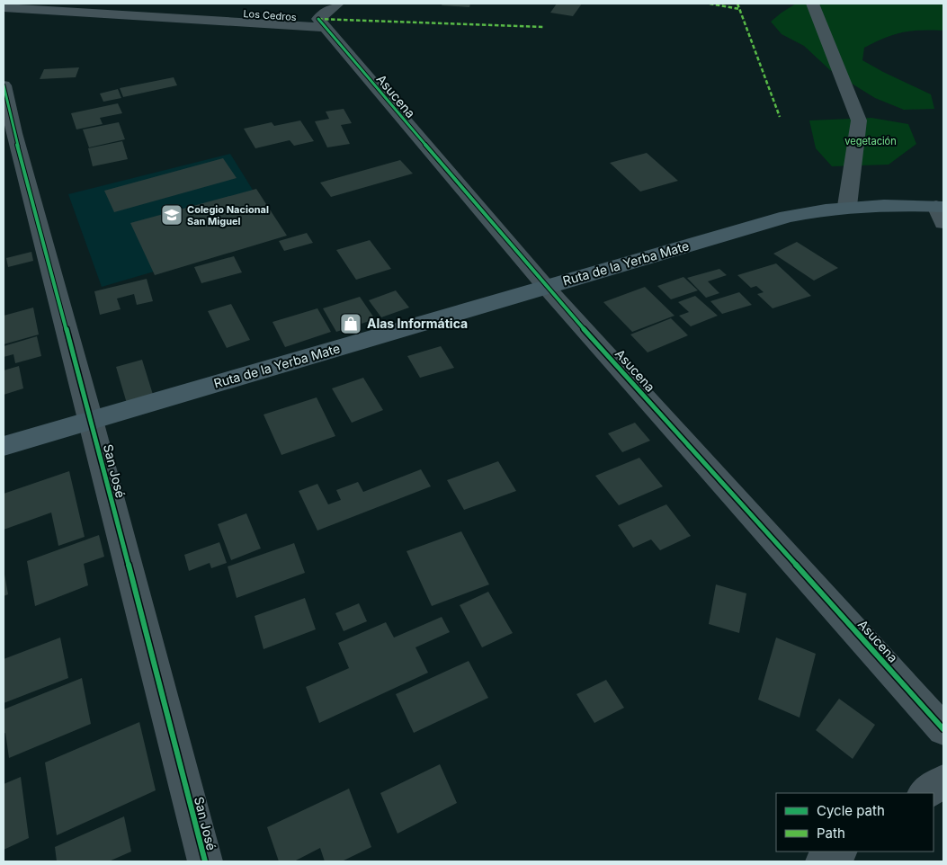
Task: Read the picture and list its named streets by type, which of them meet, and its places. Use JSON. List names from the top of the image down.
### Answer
{
  "streets": {
    "main road": ["Ruta de la Yerba Mate"],
    "street": ["Los Cedros", "Asucena", "San José"]
  },
  "crossings": [
    ["Los Cedros", "Asucena"],
    ["Asucena", "Ruta de la Yerba Mate"],
    ["Ruta de la Yerba Mate", "San José"]
  ],
  "parks": ["vegetación"],
  "places": {
    "school or university": ["Colegio Nacional San Miguel"],
    "shop": ["Alas Informática"]
  },
  "legend": ["Cycle path", "Path"]
}
